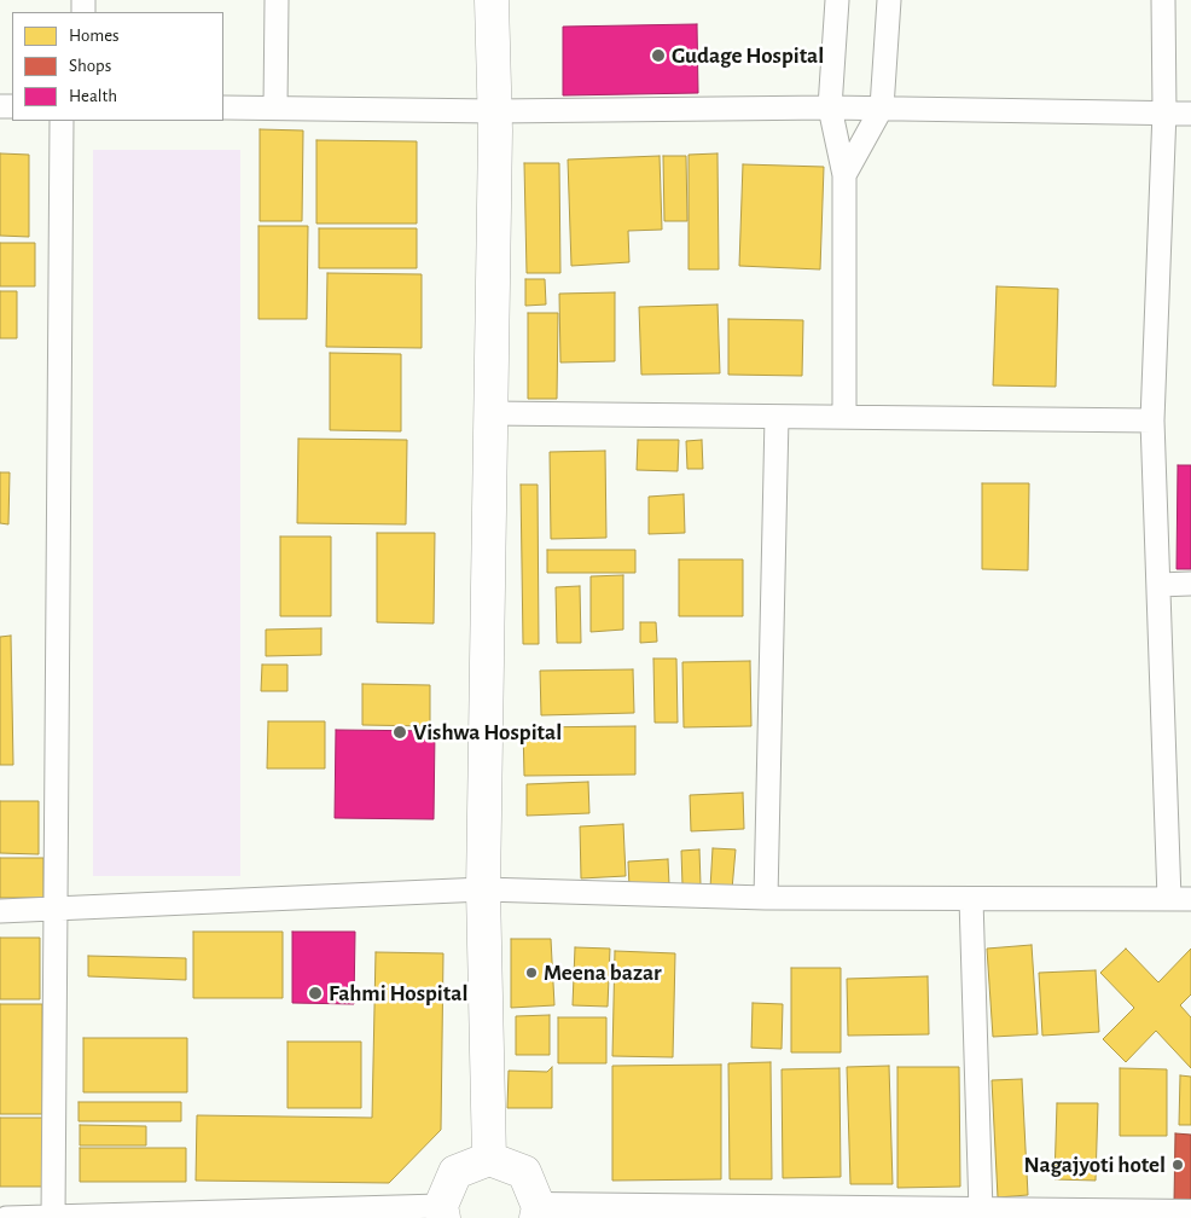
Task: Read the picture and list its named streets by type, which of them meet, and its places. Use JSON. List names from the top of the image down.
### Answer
{
  "places": [
    "Gudage Hospital",
    "Vishwa Hospital",
    "Meena bazar",
    "Fahmi Hospital",
    "Nagajyoti hotel"
  ],
  "legend": ["Homes", "Shops", "Health"]
}
